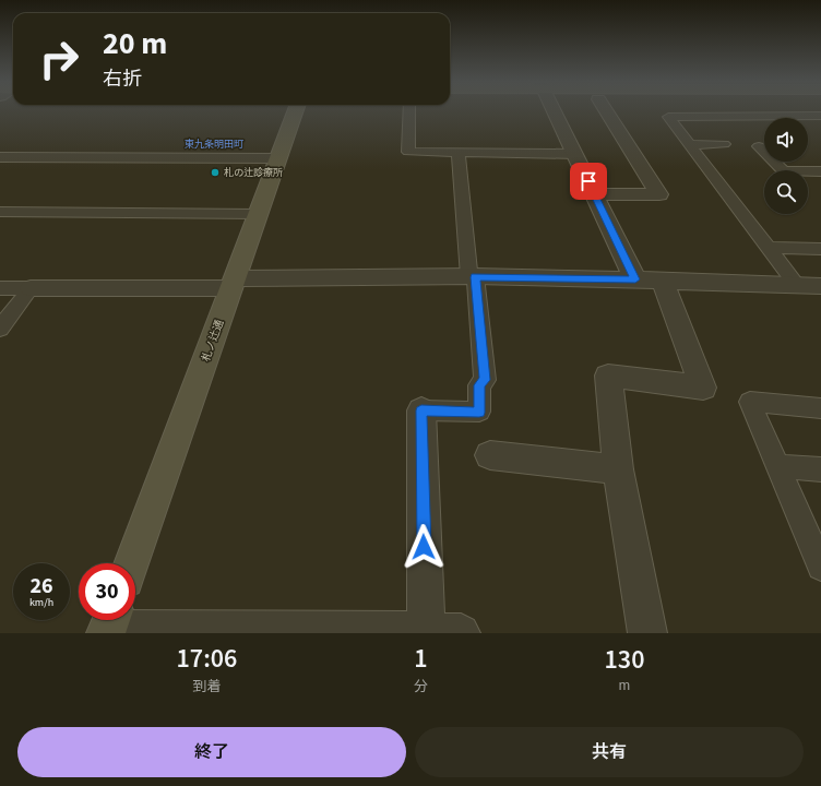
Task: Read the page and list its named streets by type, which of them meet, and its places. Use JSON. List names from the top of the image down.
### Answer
{
  "streets": {
    "street": ["札ノ辻通"]
  },
  "districts": ["東九条明田町"],
  "places": ["札の辻診療所"],
  "page": {
    "turn": ["20 m", "右折"],
    "speed": "26 km/h",
    "limit": "30",
    "eta": [
      "17:06",
      "到着",
      "1",
      "分",
      "130",
      "m"
    ],
    "buttons": ["終了", "共有"]
  }
}
